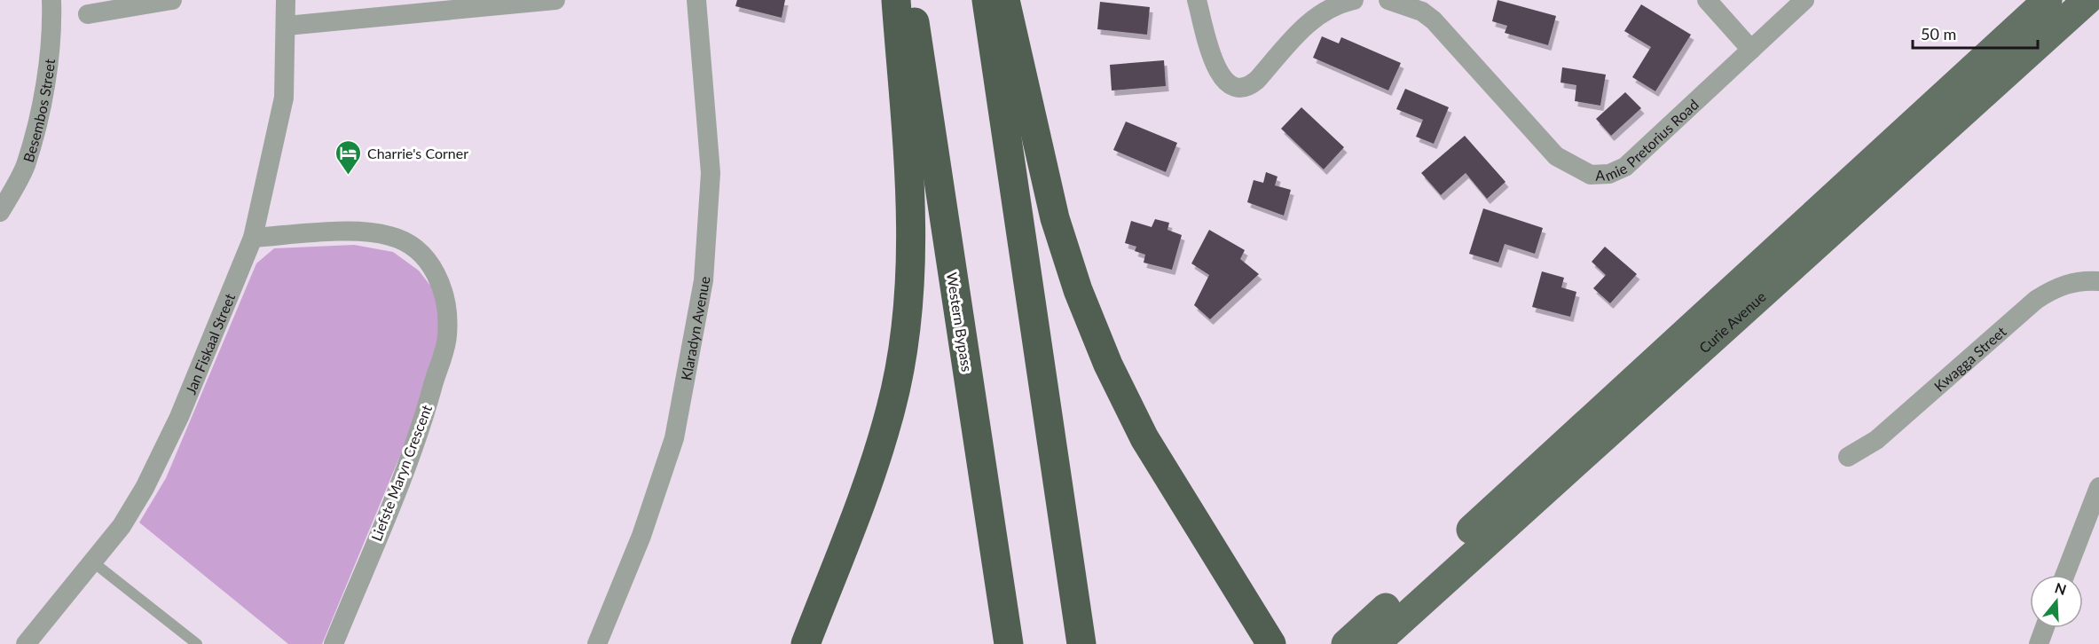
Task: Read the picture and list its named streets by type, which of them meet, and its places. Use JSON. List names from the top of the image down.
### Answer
{
  "streets": {
    "highway": ["Western Bypass"],
    "main road": ["Curie Avenue"],
    "street": [
      "Besembos Street",
      "Amie Pretorius Road",
      "Klaradyn Avenue",
      "Jan Fiskaal Street",
      "Kwagga Street",
      "Liefste Maryn Crescent"
    ]
  },
  "crossings": [
    ["Jan Fiskaal Street", "Liefste Maryn Crescent"]
  ],
  "places": {
    "hotel": ["Charrie's Corner"]
  },
  "scale_bar": "50 m",
  "north": "top"
}
